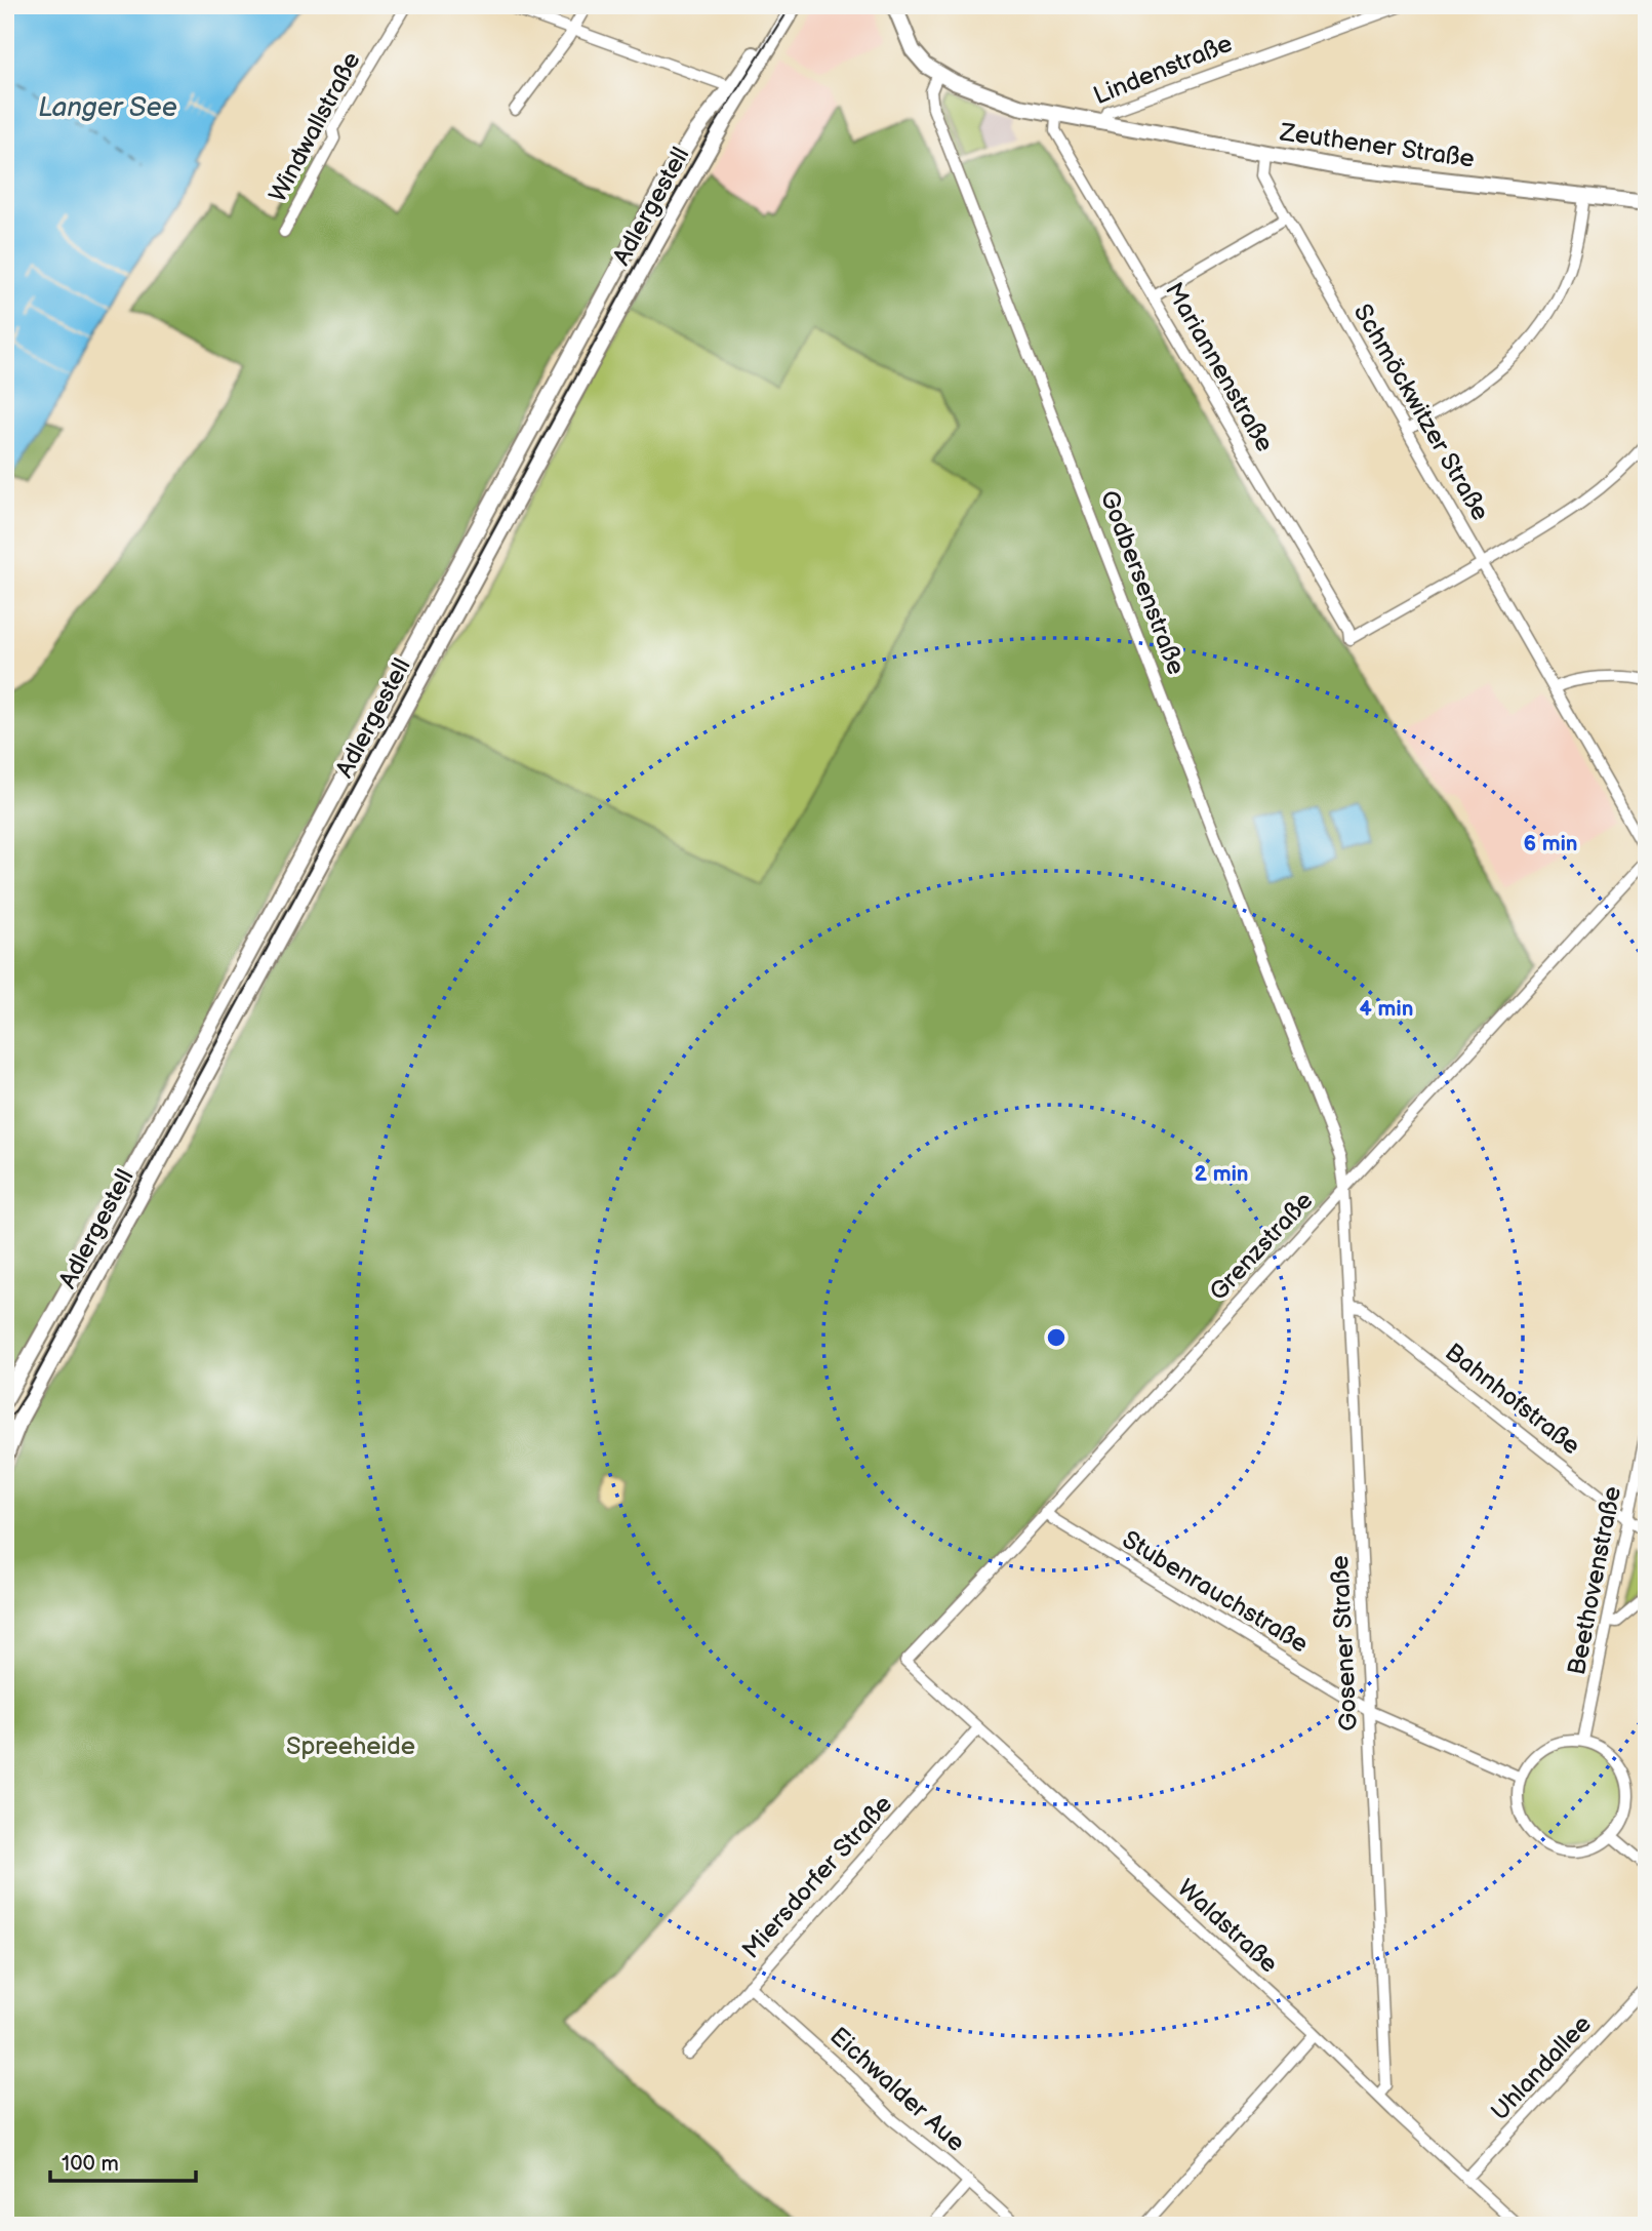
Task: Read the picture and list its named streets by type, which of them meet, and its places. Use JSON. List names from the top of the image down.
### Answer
{
  "streets": {
    "main road": ["Lindenstraße", "Zeuthener Straße", "Adlergestell"],
    "street": [
      "Windwallstraße",
      "Mariannenstraße",
      "Schmöckwitzer Straße",
      "Godbersenstraße",
      "Grenzstraße",
      "Bahnhofstraße",
      "Beethovenstraße",
      "Stubenrauchstraße",
      "Gosener Straße",
      "Miersdorfer Straße",
      "Waldstraße",
      "Uhlandallee",
      "Eichwalder Aue"
    ]
  },
  "crossings": [
    ["Lindenstraße", "Zeuthener Straße"],
    ["Lindenstraße", "Mariannenstraße"],
    ["Lindenstraße", "Godbersenstraße"],
    ["Zeuthener Straße", "Schmöckwitzer Straße"],
    ["Mariannenstraße", "Schmöckwitzer Straße"],
    ["Godbersenstraße", "Grenzstraße"],
    ["Godbersenstraße", "Gosener Straße"],
    ["Grenzstraße", "Stubenrauchstraße"],
    ["Grenzstraße", "Gosener Straße"],
    ["Grenzstraße", "Waldstraße"],
    ["Bahnhofstraße", "Beethovenstraße"],
    ["Bahnhofstraße", "Gosener Straße"],
    ["Beethovenstraße", "Stubenrauchstraße"],
    ["Stubenrauchstraße", "Gosener Straße"],
    ["Gosener Straße", "Waldstraße"],
    ["Miersdorfer Straße", "Waldstraße"],
    ["Miersdorfer Straße", "Eichwalder Aue"],
    ["Waldstraße", "Uhlandallee"]
  ],
  "water": ["Langer See"],
  "parks": ["Spreeheide"],
  "scale_bar": "100 m",
  "rings": ["6 min", "4 min", "2 min"]
}
